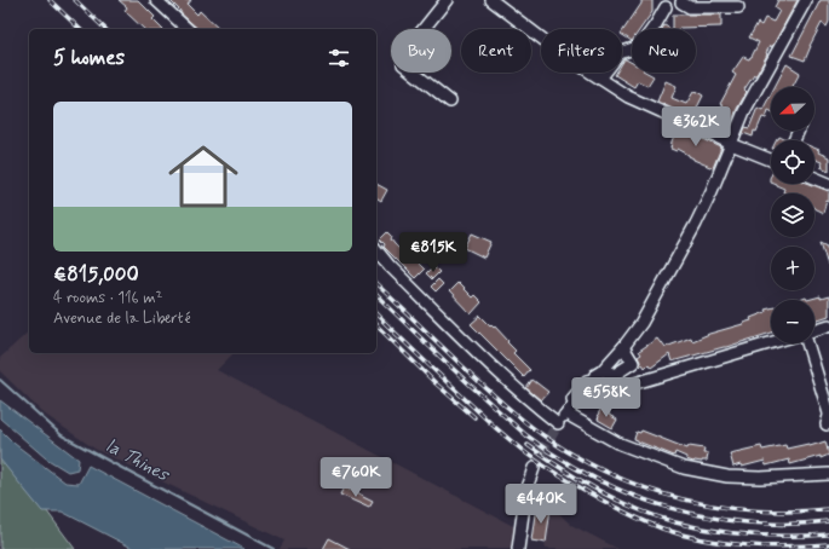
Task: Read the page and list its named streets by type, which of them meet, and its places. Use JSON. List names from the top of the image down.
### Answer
{
  "water": ["la Thines"],
  "north": "left",
  "page": {
    "chip": [
      "Buy",
      "Rent",
      "Filters",
      "New"
    ],
    "heading": "5 homes",
    "map_buttons": ["+", "−"],
    "list": [
      {
        "name": "€815,000",
        "note": "4 rooms · 116 m² · Avenue de la Liberté"
      }
    ],
    "price": [
      "€362K",
      "€815K",
      "€558K",
      "€760K",
      "€440K"
    ]
  }
}
